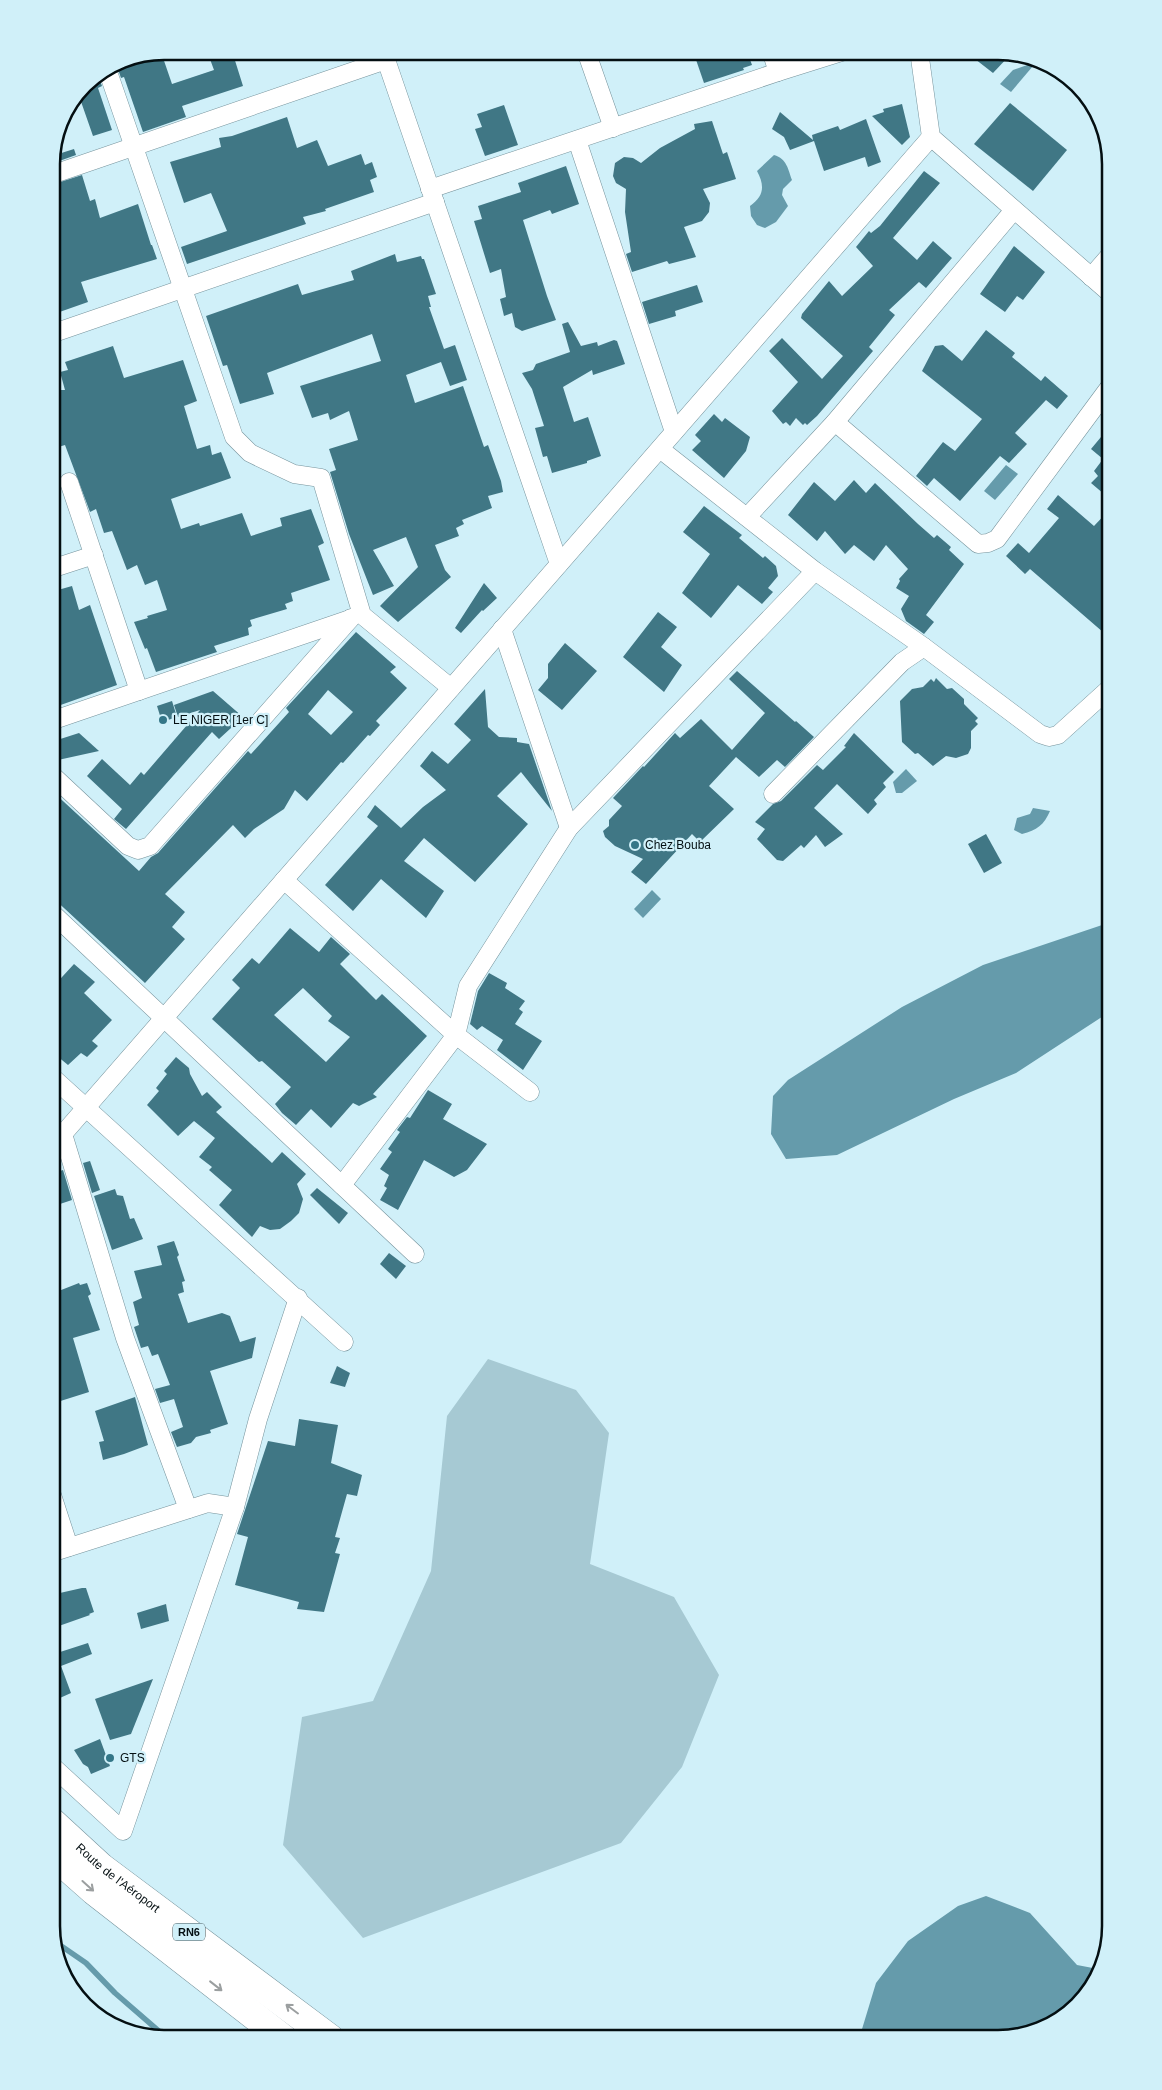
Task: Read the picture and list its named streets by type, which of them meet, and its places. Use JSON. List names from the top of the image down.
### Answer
{
  "streets": {
    "highway": ["Route de l'Aéroport", "RN6"]
  },
  "places": ["LE NIGER [1er C]", "Chez Bouba", "GTS"]
}
